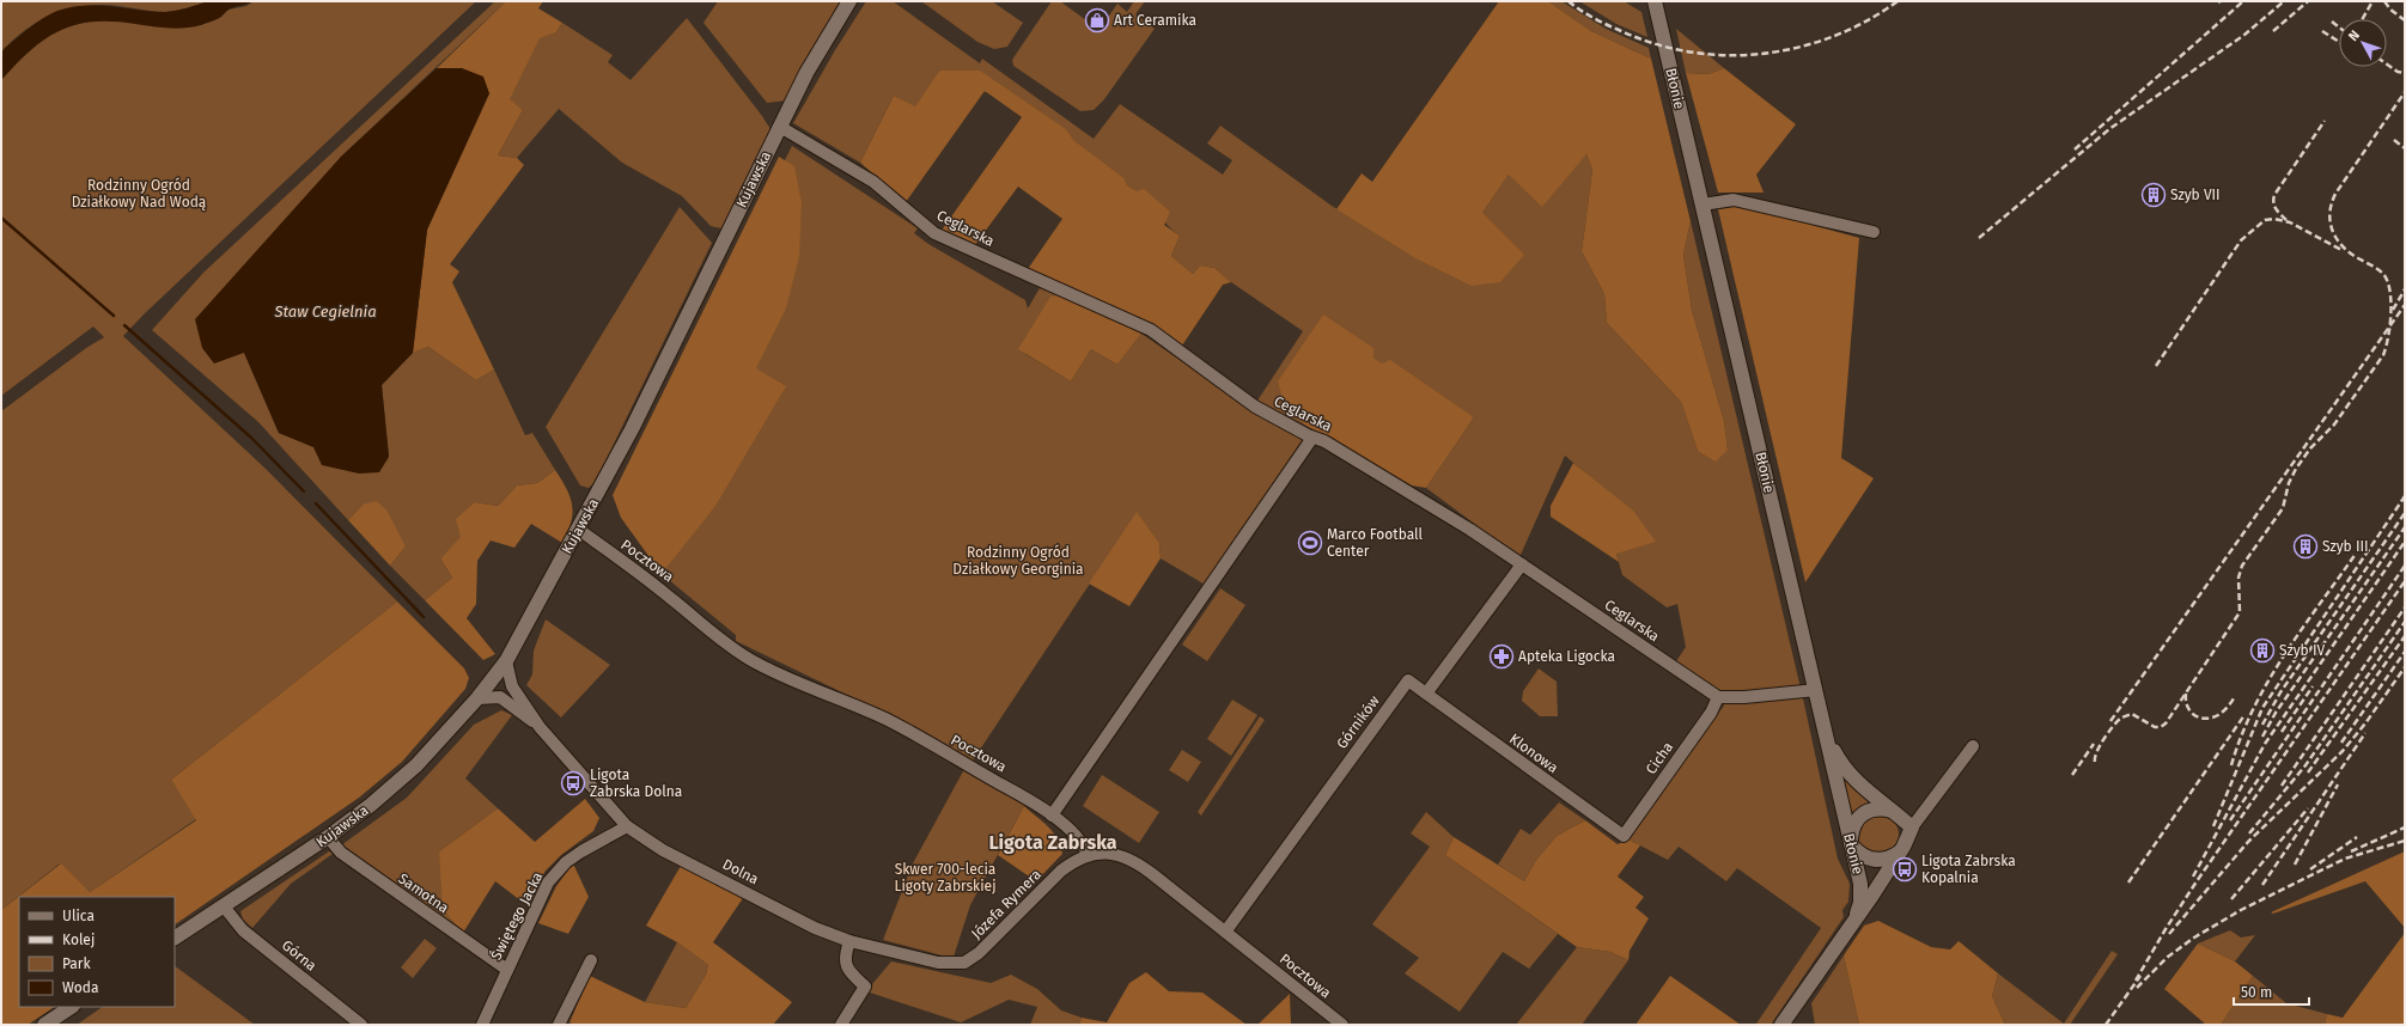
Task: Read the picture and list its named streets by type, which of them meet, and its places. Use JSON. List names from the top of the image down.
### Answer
{
  "streets": {
    "street": [
      "Błonie",
      "Kujawska",
      "Ceglarska",
      "Pocztowa",
      "Górników",
      "Klonowa",
      "Cicha",
      "Dolna",
      "Samotna",
      "Józefa Rymera",
      "Świętego Jacka",
      "Górna"
    ]
  },
  "crossings": [
    ["Kujawska", "Ceglarska"],
    ["Kujawska", "Pocztowa"],
    ["Kujawska", "Dolna"],
    ["Kujawska", "Samotna"],
    ["Kujawska", "Górna"],
    ["Ceglarska", "Cicha"],
    ["Pocztowa", "Górników"],
    ["Pocztowa", "Józefa Rymera"],
    ["Górników", "Klonowa"],
    ["Klonowa", "Cicha"],
    ["Dolna", "Józefa Rymera"],
    ["Dolna", "Świętego Jacka"],
    ["Samotna", "Świętego Jacka"]
  ],
  "districts": ["Ligota Zabrska"],
  "water": ["Staw Cegielnia"],
  "parks": ["Rodzinny Ogród Działkowy Nad Wodą", "Rodzinny Ogród Działkowy Georginia", "Skwer 700-lecia Ligoty Zabrskiej"],
  "places": {
    "shop": ["Art Ceramika"],
    "building": ["Szyb VII", "Szyb III", "Szyb IV"],
    "sports": ["Marco Football Center"],
    "pharmacy": ["Apteka Ligocka"],
    "bus stop": ["Ligota Zabrska Dolna", "Ligota Zabrska Kopalnia"]
  },
  "legend": [
    "Ulica",
    "Kolej",
    "Park",
    "Woda"
  ],
  "scale_bar": "50 m",
  "north": "top left"
}
